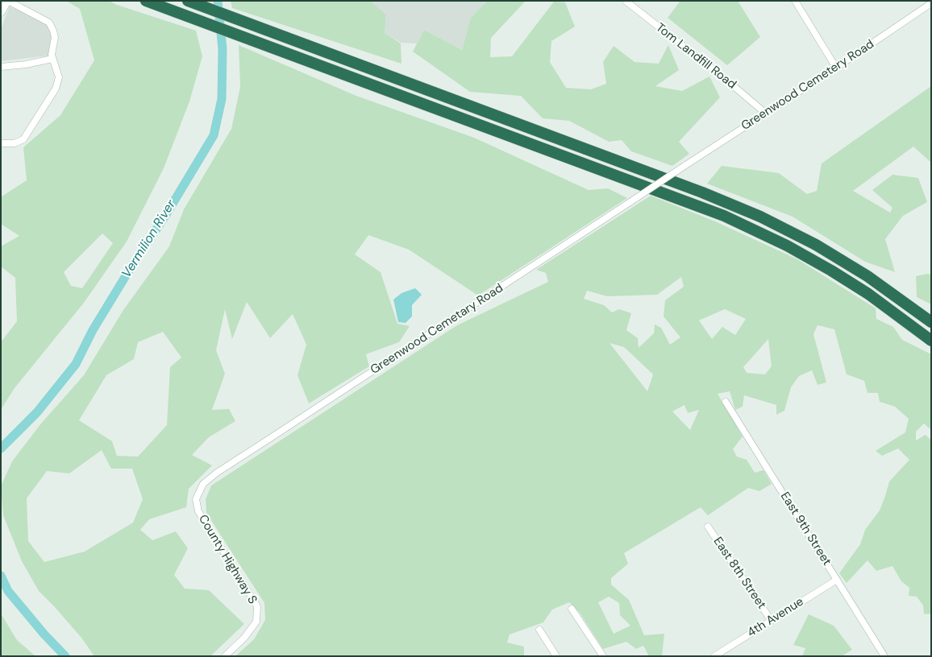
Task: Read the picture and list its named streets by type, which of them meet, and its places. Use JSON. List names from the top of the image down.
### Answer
{
  "streets": {
    "street": [
      "Tom Landfill Road",
      "Greenwood Cemetery Road",
      "Greenwood Cemetary Road",
      "East 9th Street",
      "County Highway S",
      "East 8th Street",
      "4th Avenue"
    ]
  },
  "crossings": [
    ["Tom Landfill Road", "Greenwood Cemetery Road"],
    ["Greenwood Cemetery Road", "Greenwood Cemetary Road"],
    ["Greenwood Cemetary Road", "County Highway S"],
    ["East 9th Street", "4th Avenue"],
    ["East 8th Street", "4th Avenue"]
  ],
  "water": ["Vermilion River"]
}
